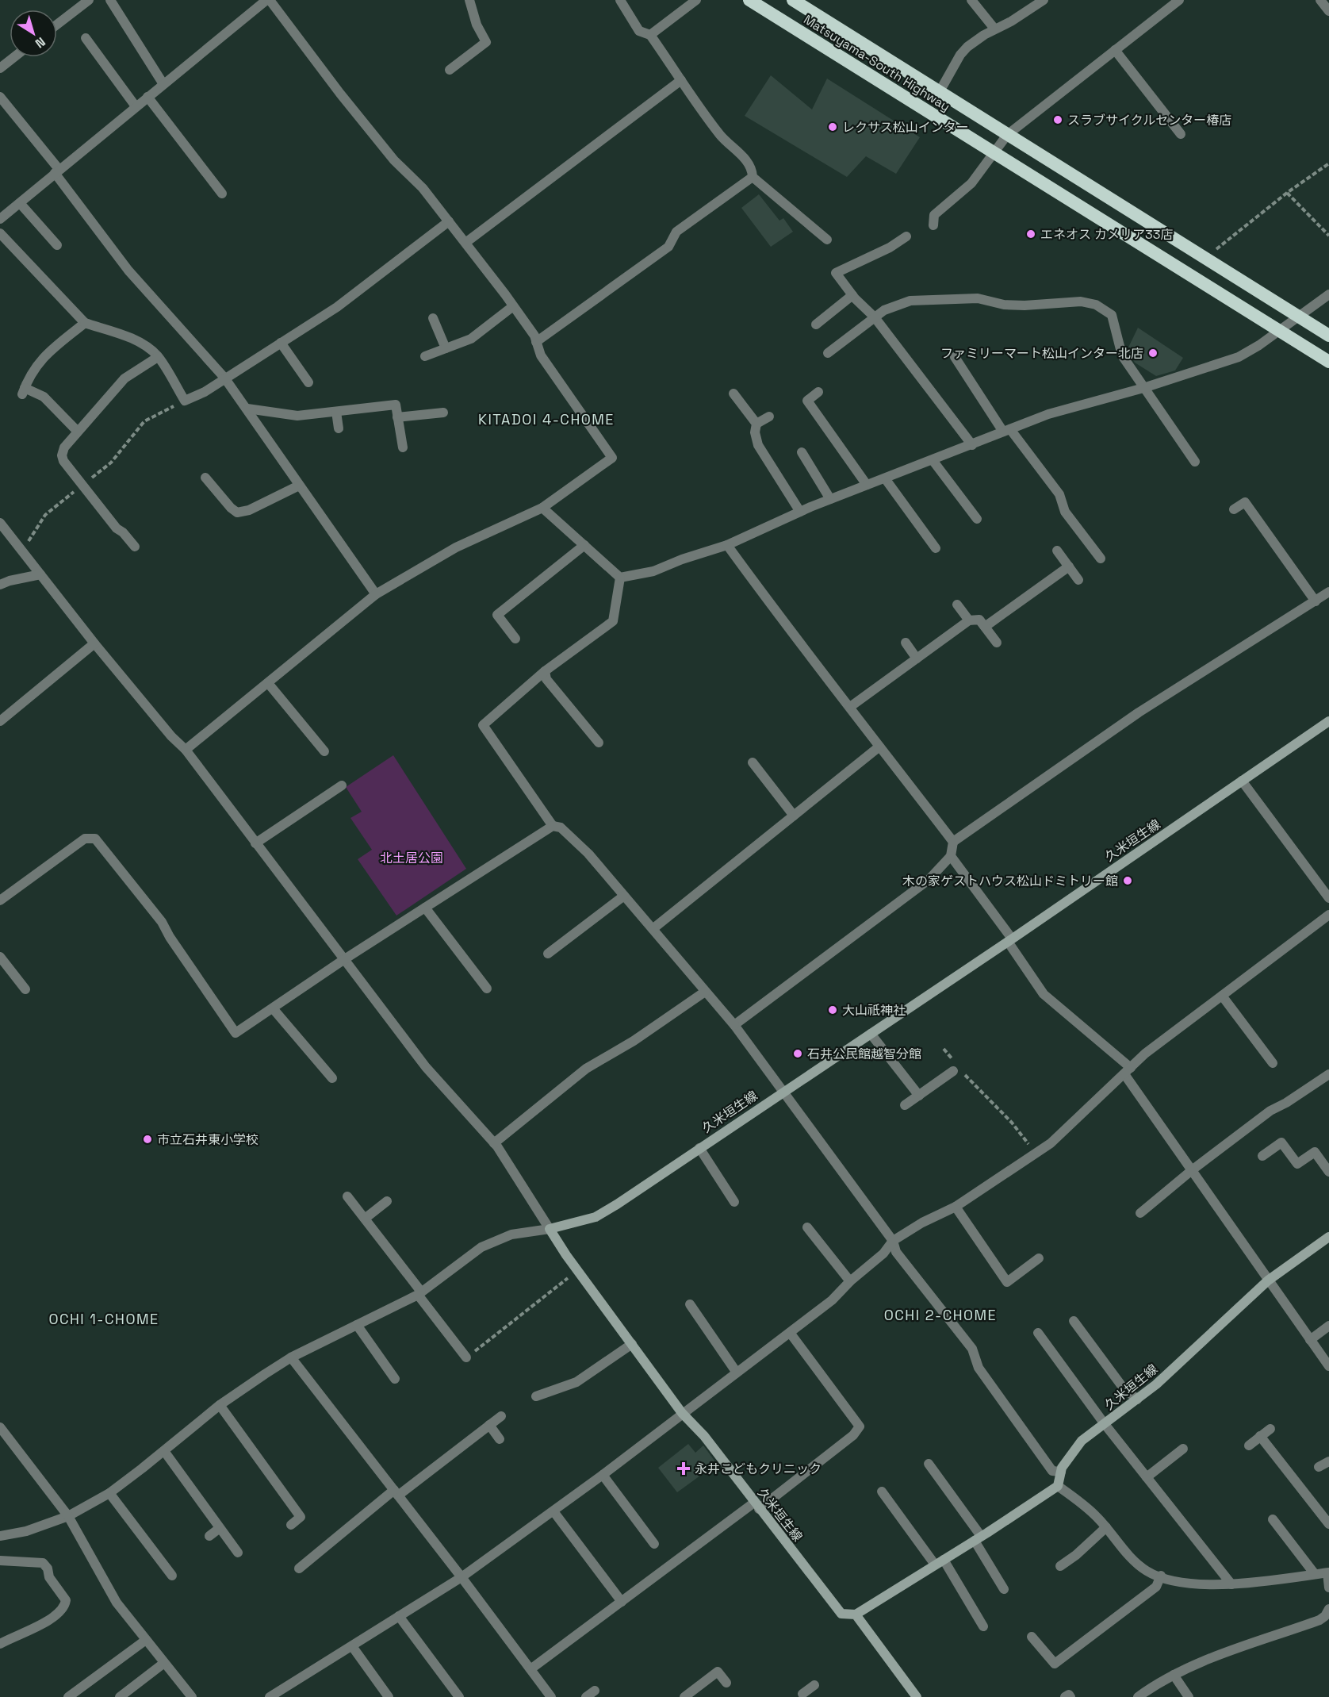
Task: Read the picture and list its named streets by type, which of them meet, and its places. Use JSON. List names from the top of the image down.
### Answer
{
  "streets": {
    "highway": ["Matsuyama-South Highway"],
    "main road": ["久米垣生線"]
  },
  "districts": ["KITADOI 4-CHOME", "OCHI 2-CHOME", "OCHI 1-CHOME"],
  "parks": ["北土居公園"],
  "places": {
    "other": [
      "スラブサイクルセンター椿店",
      "レクサス松山インター",
      "エネオス カメリア33店",
      "ファミリーマート松山インター北店",
      "木の家ゲストハウス松山ドミトリー館",
      "大山祇神社",
      "石井公民館越智分館",
      "市立石井東小学校"
    ],
    "health": ["永井こどもクリニック"]
  },
  "north": "bottom right"
}
